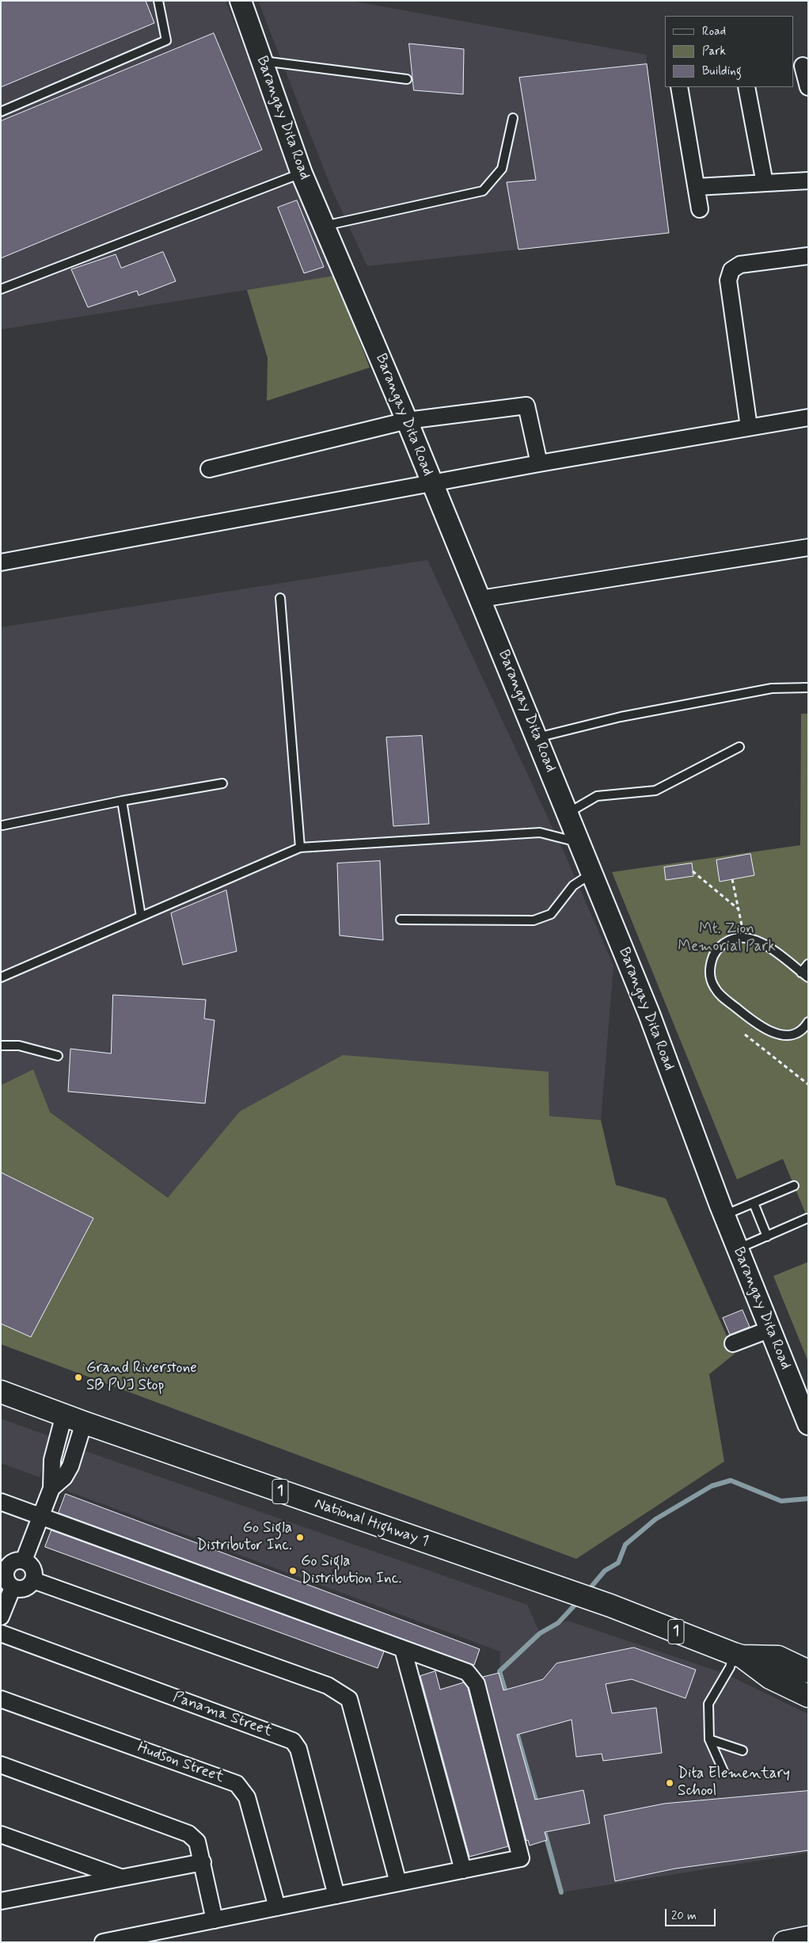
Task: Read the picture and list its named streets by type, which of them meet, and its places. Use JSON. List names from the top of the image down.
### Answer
{
  "streets": {
    "main road": ["1", "National Highway 1"],
    "street": ["Barangay Dita Road", "Panama Street", "Hudson Street"]
  },
  "parks": ["Mt. Zion Memorial Park"],
  "places": [
    "Grand Riverstone SB PUJ Stop",
    "Go Sigla Distributor Inc.",
    "Go Sigla Distribution Inc.",
    "Dita Elementary School"
  ],
  "legend": ["Road", "Park", "Building"],
  "scale_bar": "20 m"
}
